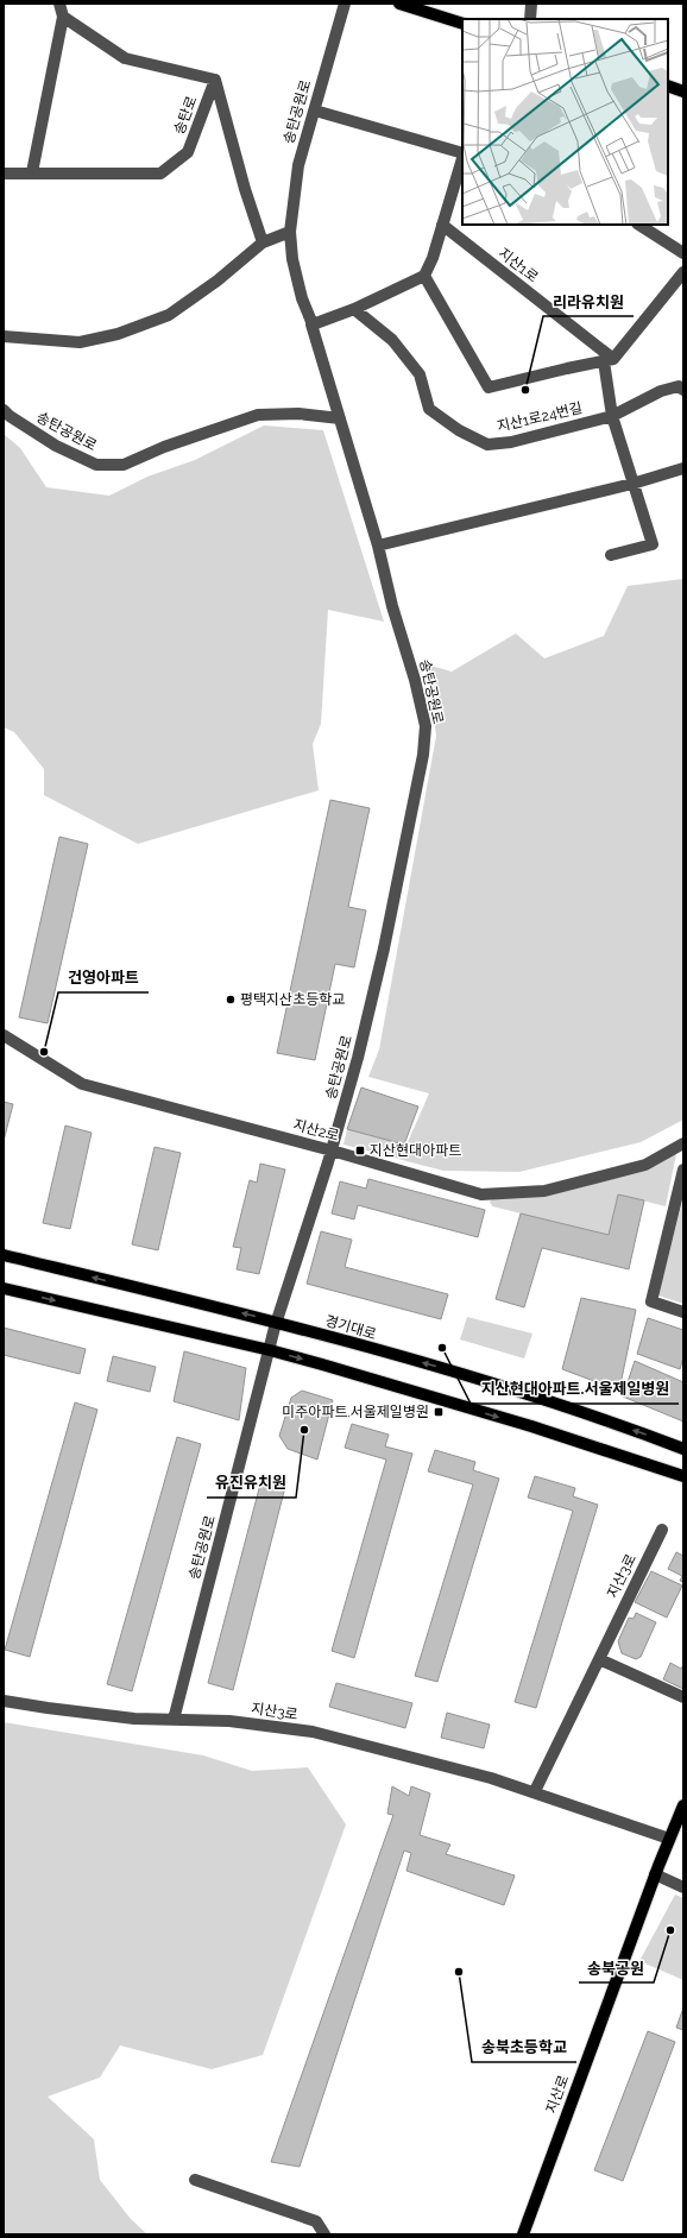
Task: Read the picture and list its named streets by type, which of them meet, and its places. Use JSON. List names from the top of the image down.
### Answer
{
  "streets": {
    "main road": ["경기대로", "지산로"],
    "street": [
      "송탄공원로",
      "송탄로",
      "지산1로",
      "지산1로24번길",
      "지산2로",
      "지산3로"
    ]
  },
  "crossings": [
    ["송탄공원로", "지산2로"],
    ["송탄공원로", "경기대로"],
    ["송탄공원로", "지산3로"],
    ["지산3로", "지산로"]
  ],
  "places": {
    "other": [
      "리라유치원",
      "평택지산초등학교",
      "건영아파트",
      "지산현대아파트.서울제일병원",
      "유진유치원",
      "송북공원",
      "송북초등학교"
    ],
    "transit": ["지산현대아파트", "미주아파트.서울제일병원"]
  }
}
